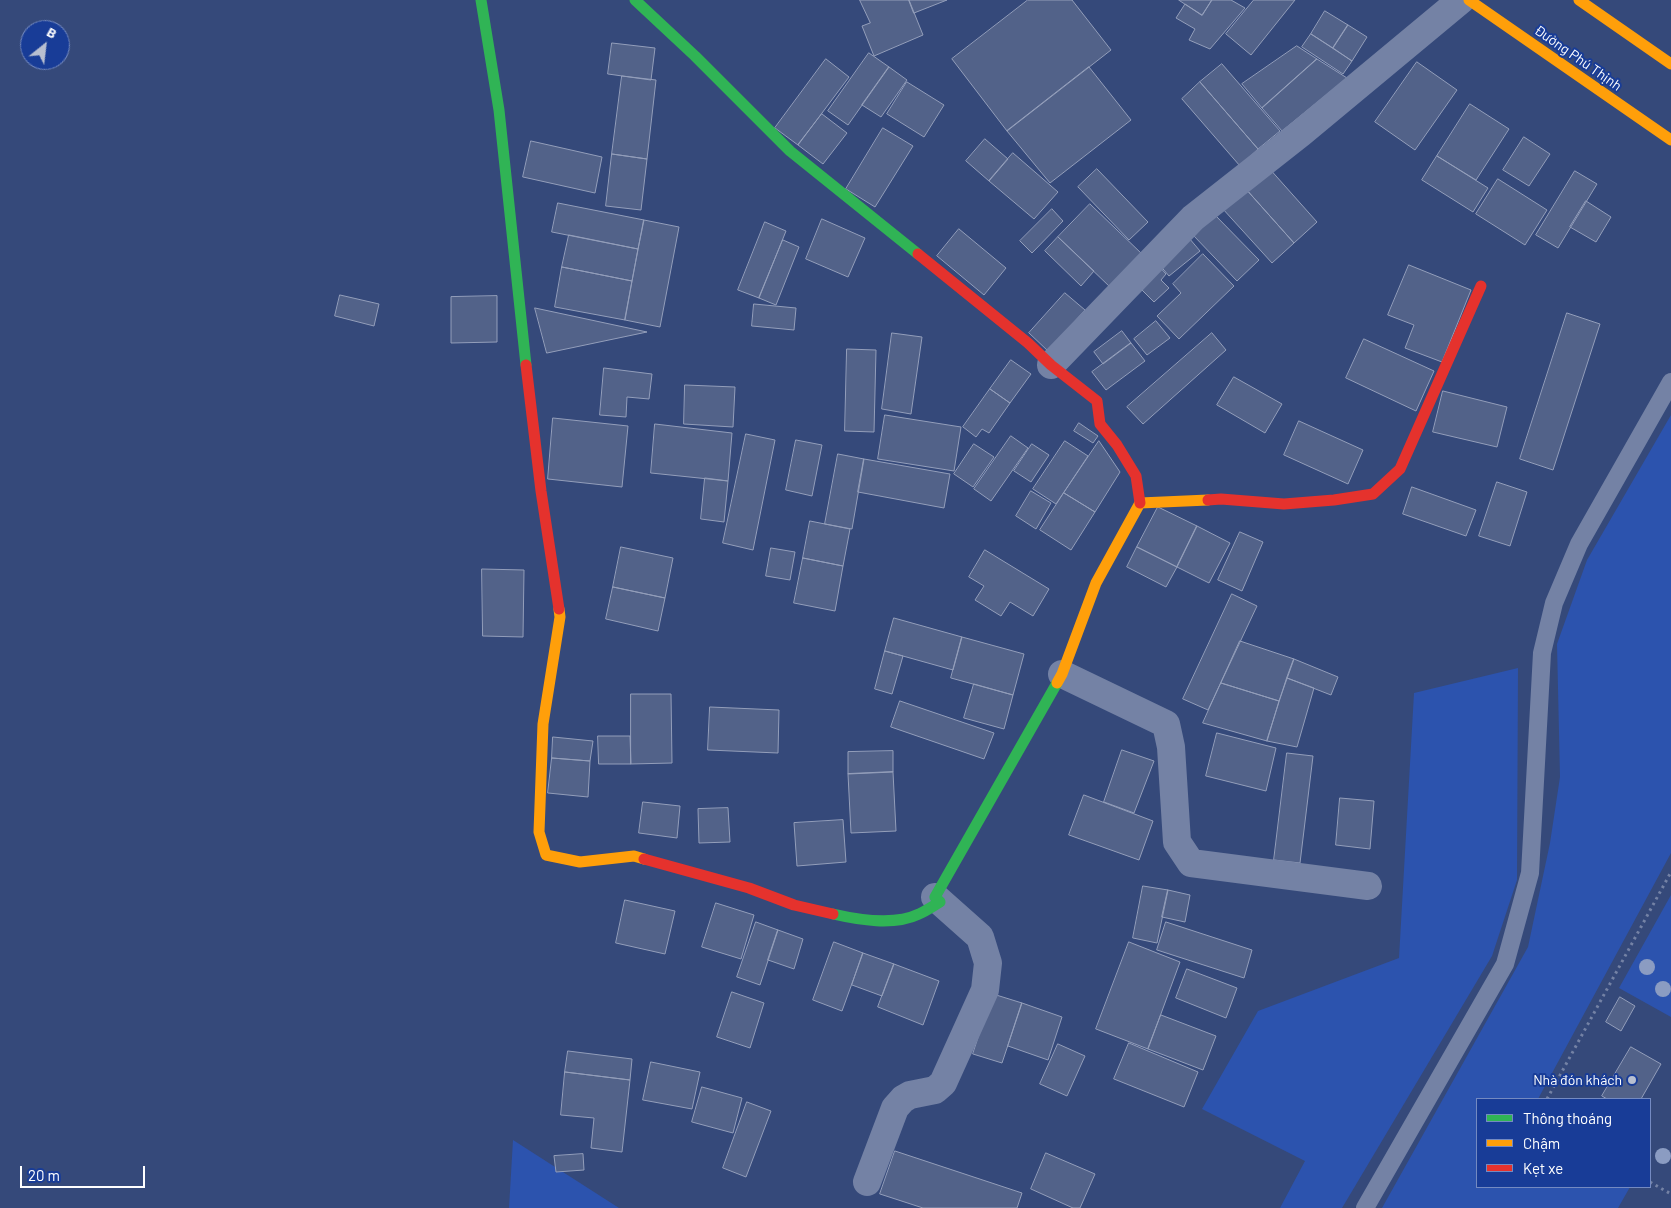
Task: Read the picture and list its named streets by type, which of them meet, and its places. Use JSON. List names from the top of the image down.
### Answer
{
  "streets": {
    "main road": ["Đường Phú Thịnh"]
  },
  "places": ["Nhà đón khách"],
  "legend": ["Thông thoáng", "Chậm", "Kẹt xe"],
  "scale_bar": "20 m",
  "north": "top right"
}
